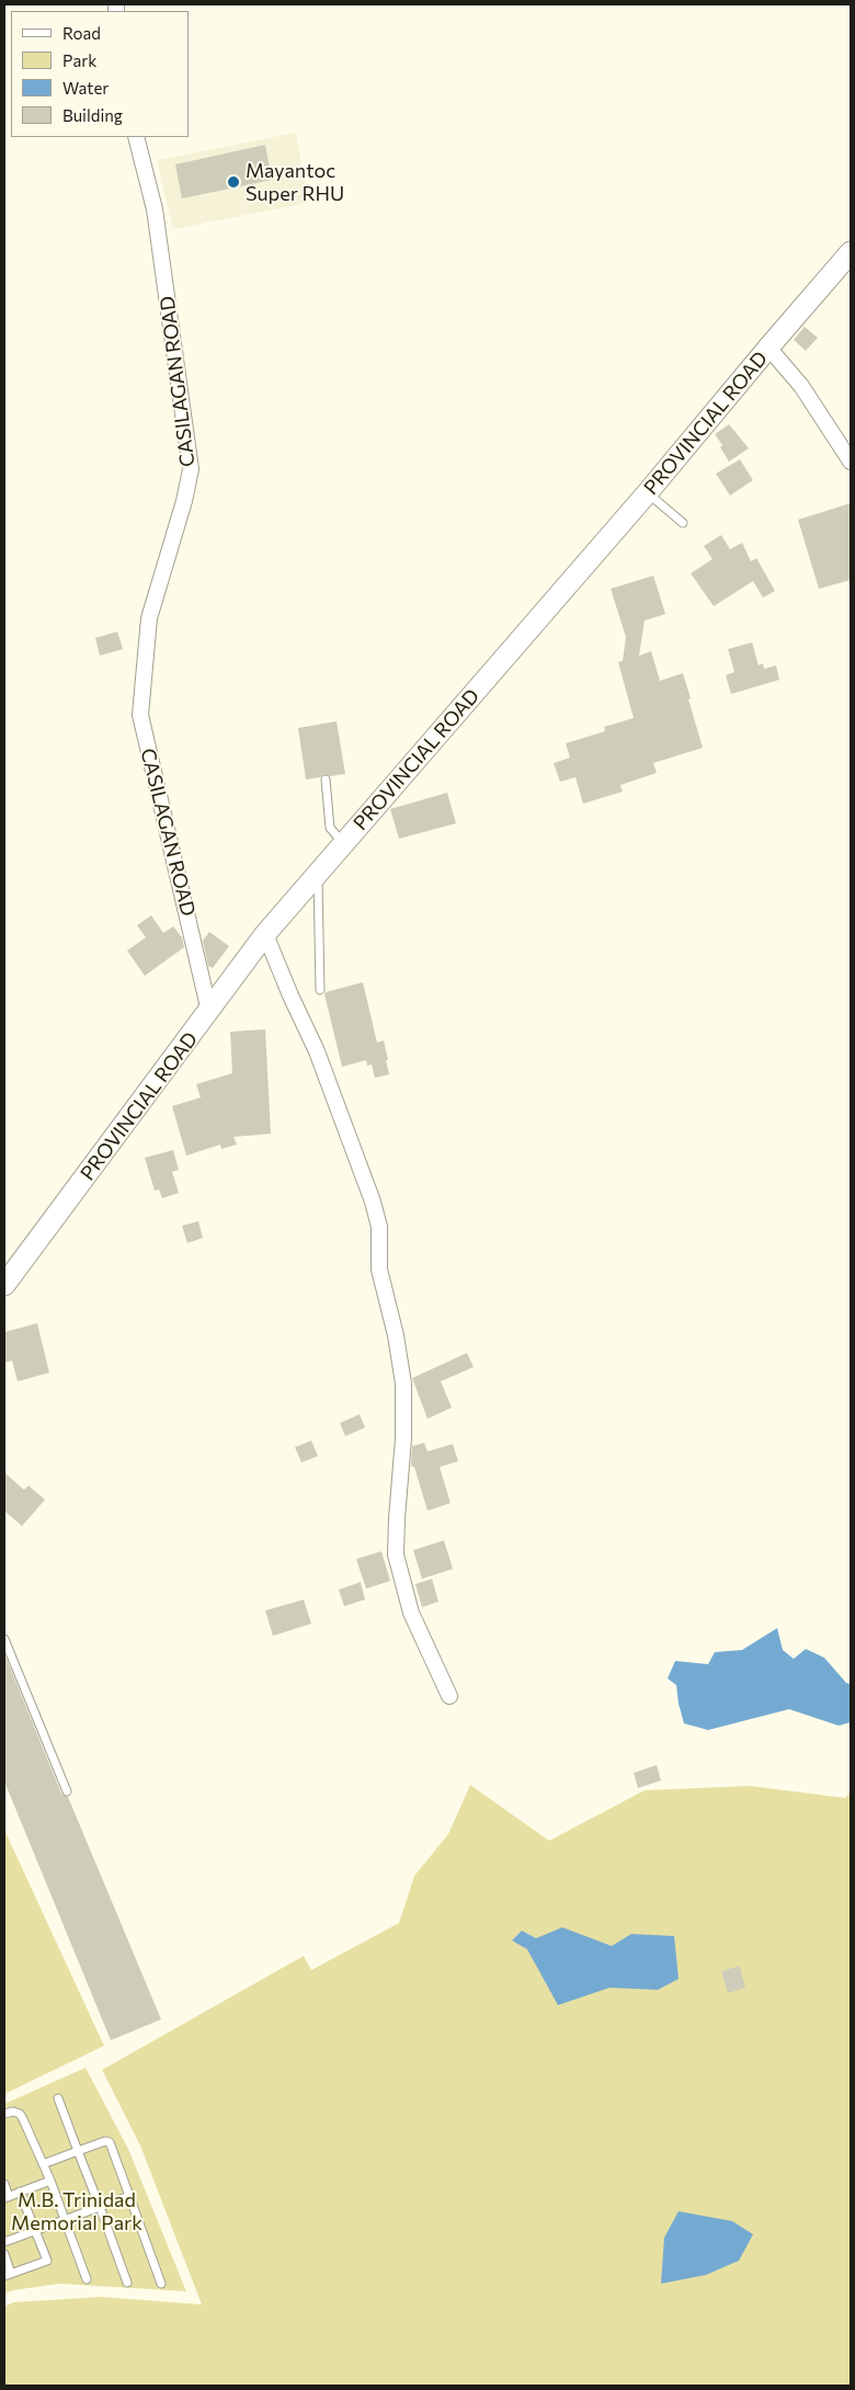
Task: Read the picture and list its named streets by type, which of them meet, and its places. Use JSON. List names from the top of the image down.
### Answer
{
  "streets": {
    "main road": ["PROVINCIAL ROAD"],
    "street": ["CASILAGAN ROAD"]
  },
  "crossings": [
    ["CASILAGAN ROAD", "PROVINCIAL ROAD"]
  ],
  "parks": ["M.B. Trinidad Memorial Park"],
  "places": ["Mayantoc Super RHU"],
  "legend": [
    "Road",
    "Park",
    "Water",
    "Building"
  ]
}
